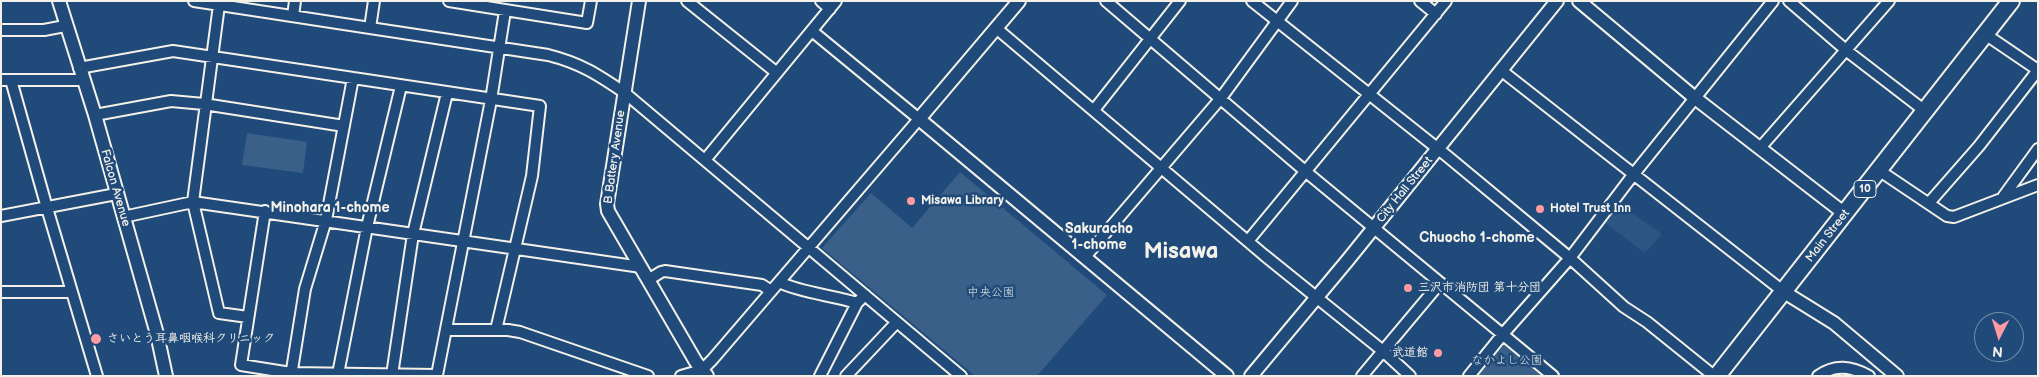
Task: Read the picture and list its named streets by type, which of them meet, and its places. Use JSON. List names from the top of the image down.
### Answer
{
  "streets": {
    "main road": ["10", "Main Street"],
    "street": ["B Battery Avenue", "Falcon Avenue", "City Hall Street"]
  },
  "districts": [
    "Minohara 1-chome",
    "Sakuracho 1-chome",
    "Chuocho 1-chome",
    "Misawa"
  ],
  "parks": ["中央公園", "なかよし公園"],
  "places": [
    "Misawa Library",
    "Hotel Trust Inn",
    "三沢市消防団 第十分団",
    "さいとう耳鼻咽喉科クリニック",
    "武道館"
  ],
  "north": "bottom"
}
